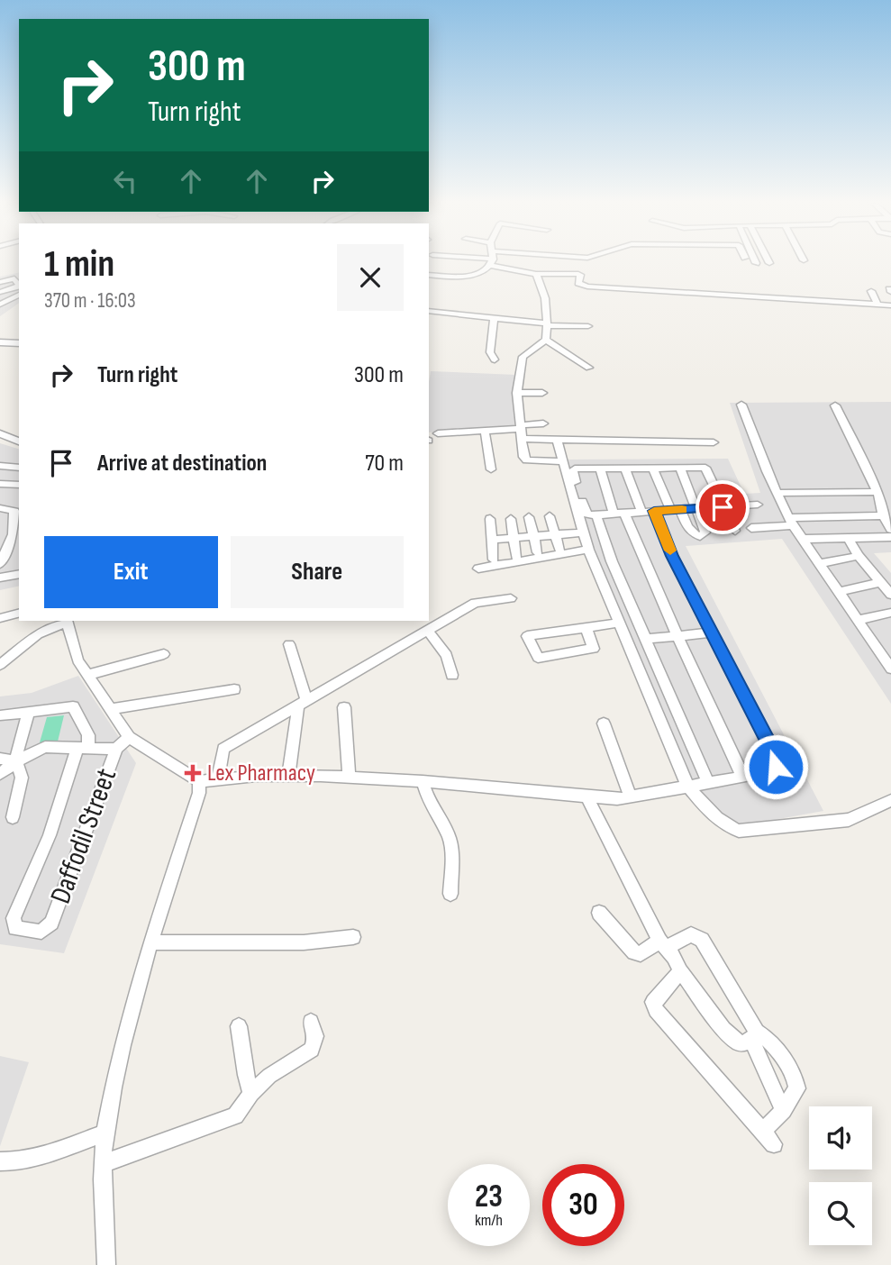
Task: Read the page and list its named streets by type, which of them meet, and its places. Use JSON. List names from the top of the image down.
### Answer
{
  "streets": {
    "street": ["Daffodil Street"]
  },
  "places": {
    "health": ["Lex Pharmacy"]
  },
  "page": {
    "turn": ["300 m", "Turn right"],
    "heading": ["1 min", "370 m · 16:03"],
    "list": [
      {
        "name": "Turn right",
        "value": "300 m"
      },
      {
        "name": "Arrive at destination",
        "value": "70 m"
      }
    ],
    "buttons": ["Exit", "Share"],
    "speed": "23 km/h",
    "limit": "30"
  }
}
